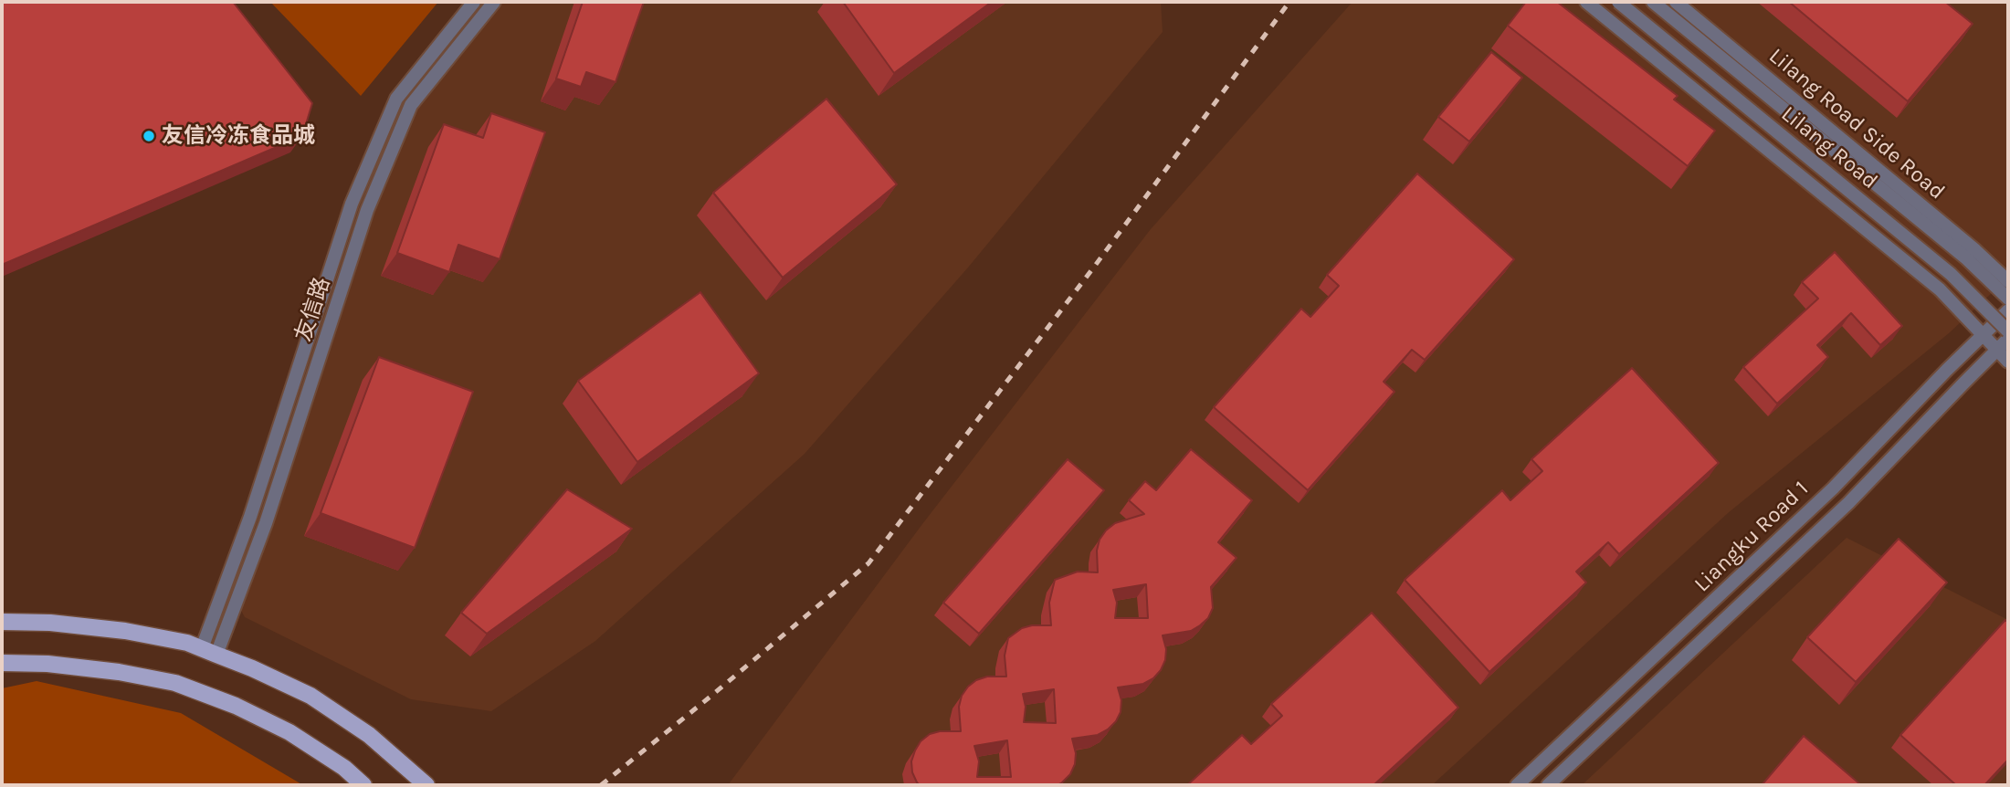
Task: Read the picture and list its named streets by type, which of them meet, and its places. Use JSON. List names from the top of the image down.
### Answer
{
  "streets": {
    "street": [
      "Lilang Road Side Road",
      "Lilang Road",
      "友信路",
      "Liangku Road 1"
    ]
  },
  "places": ["友信冷冻食品城"]
}
